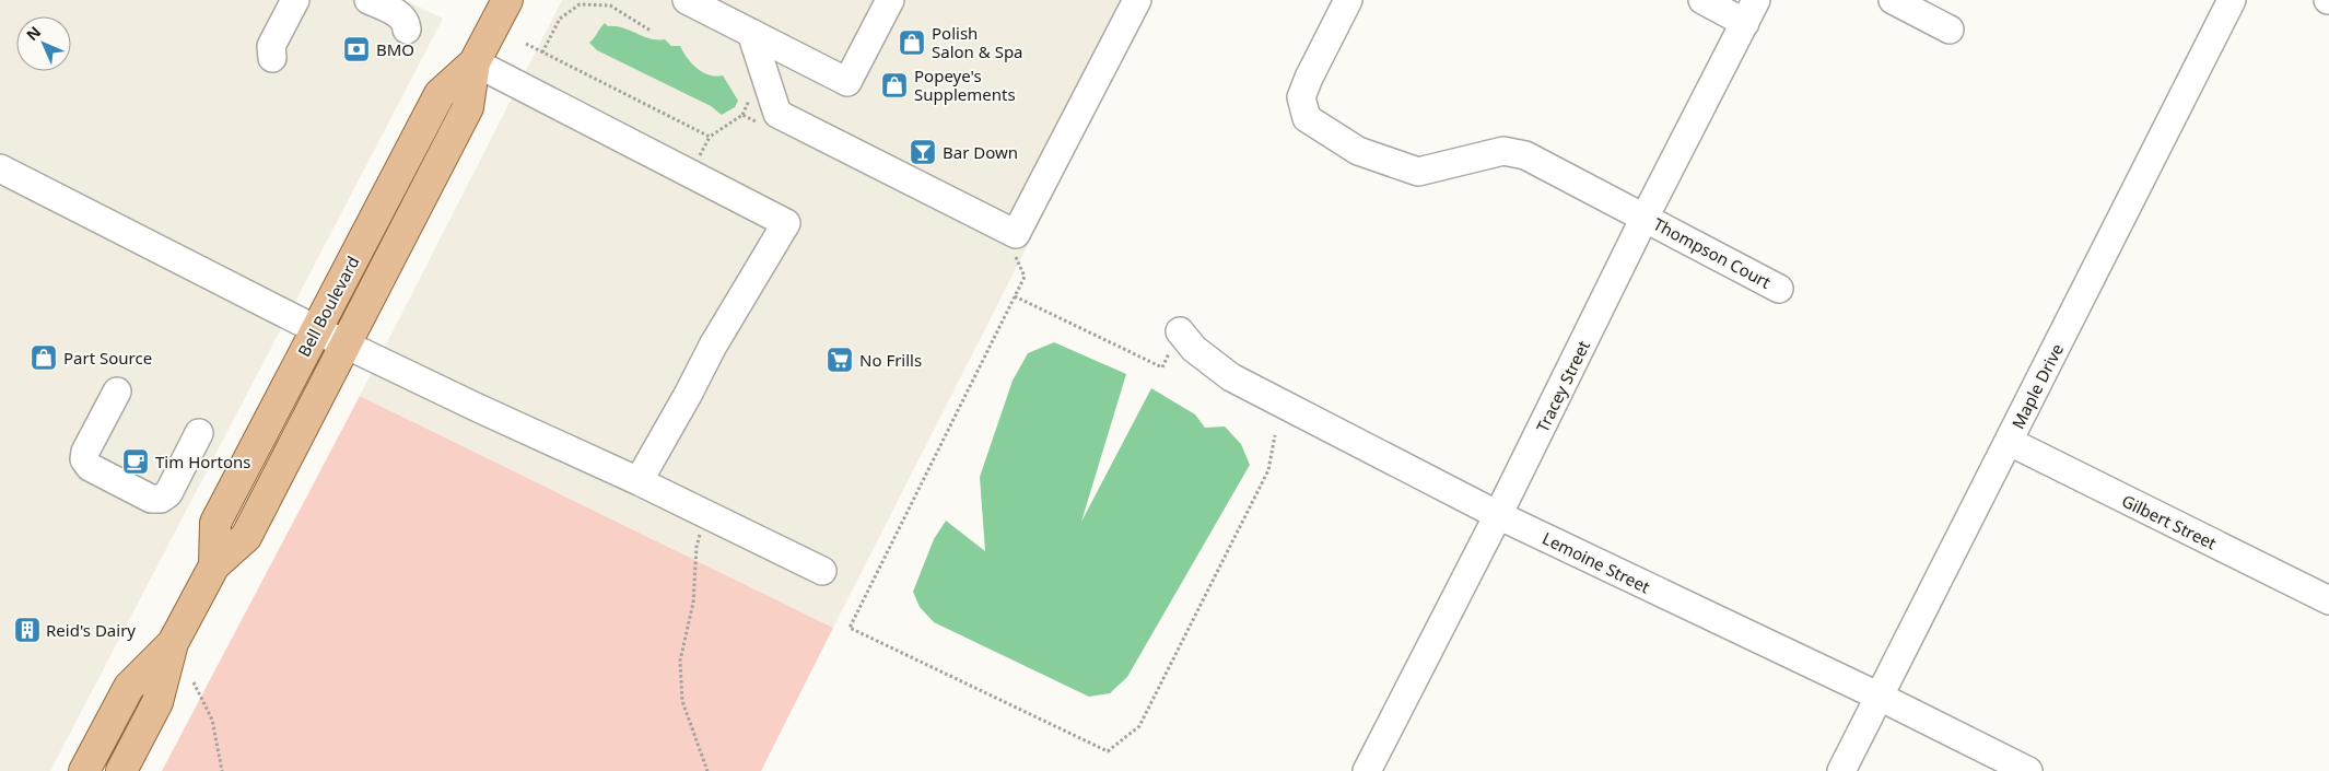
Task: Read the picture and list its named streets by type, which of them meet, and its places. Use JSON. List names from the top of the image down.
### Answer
{
  "streets": {
    "main road": ["Bell Boulevard"],
    "street": [
      "Thompson Court",
      "Tracey Street",
      "Maple Drive",
      "Gilbert Street",
      "Lemoine Street"
    ]
  },
  "crossings": [
    ["Thompson Court", "Tracey Street"],
    ["Tracey Street", "Lemoine Street"],
    ["Maple Drive", "Gilbert Street"],
    ["Maple Drive", "Lemoine Street"]
  ],
  "places": {
    "shop": ["Polish Salon & Spa", "Popeye's Supplements", "Part Source"],
    "bank": ["BMO"],
    "bar": ["Bar Down"],
    "supermarket": ["No Frills"],
    "cafe": ["Tim Hortons"],
    "building": ["Reid's Dairy"]
  },
  "north": "top left"
}
